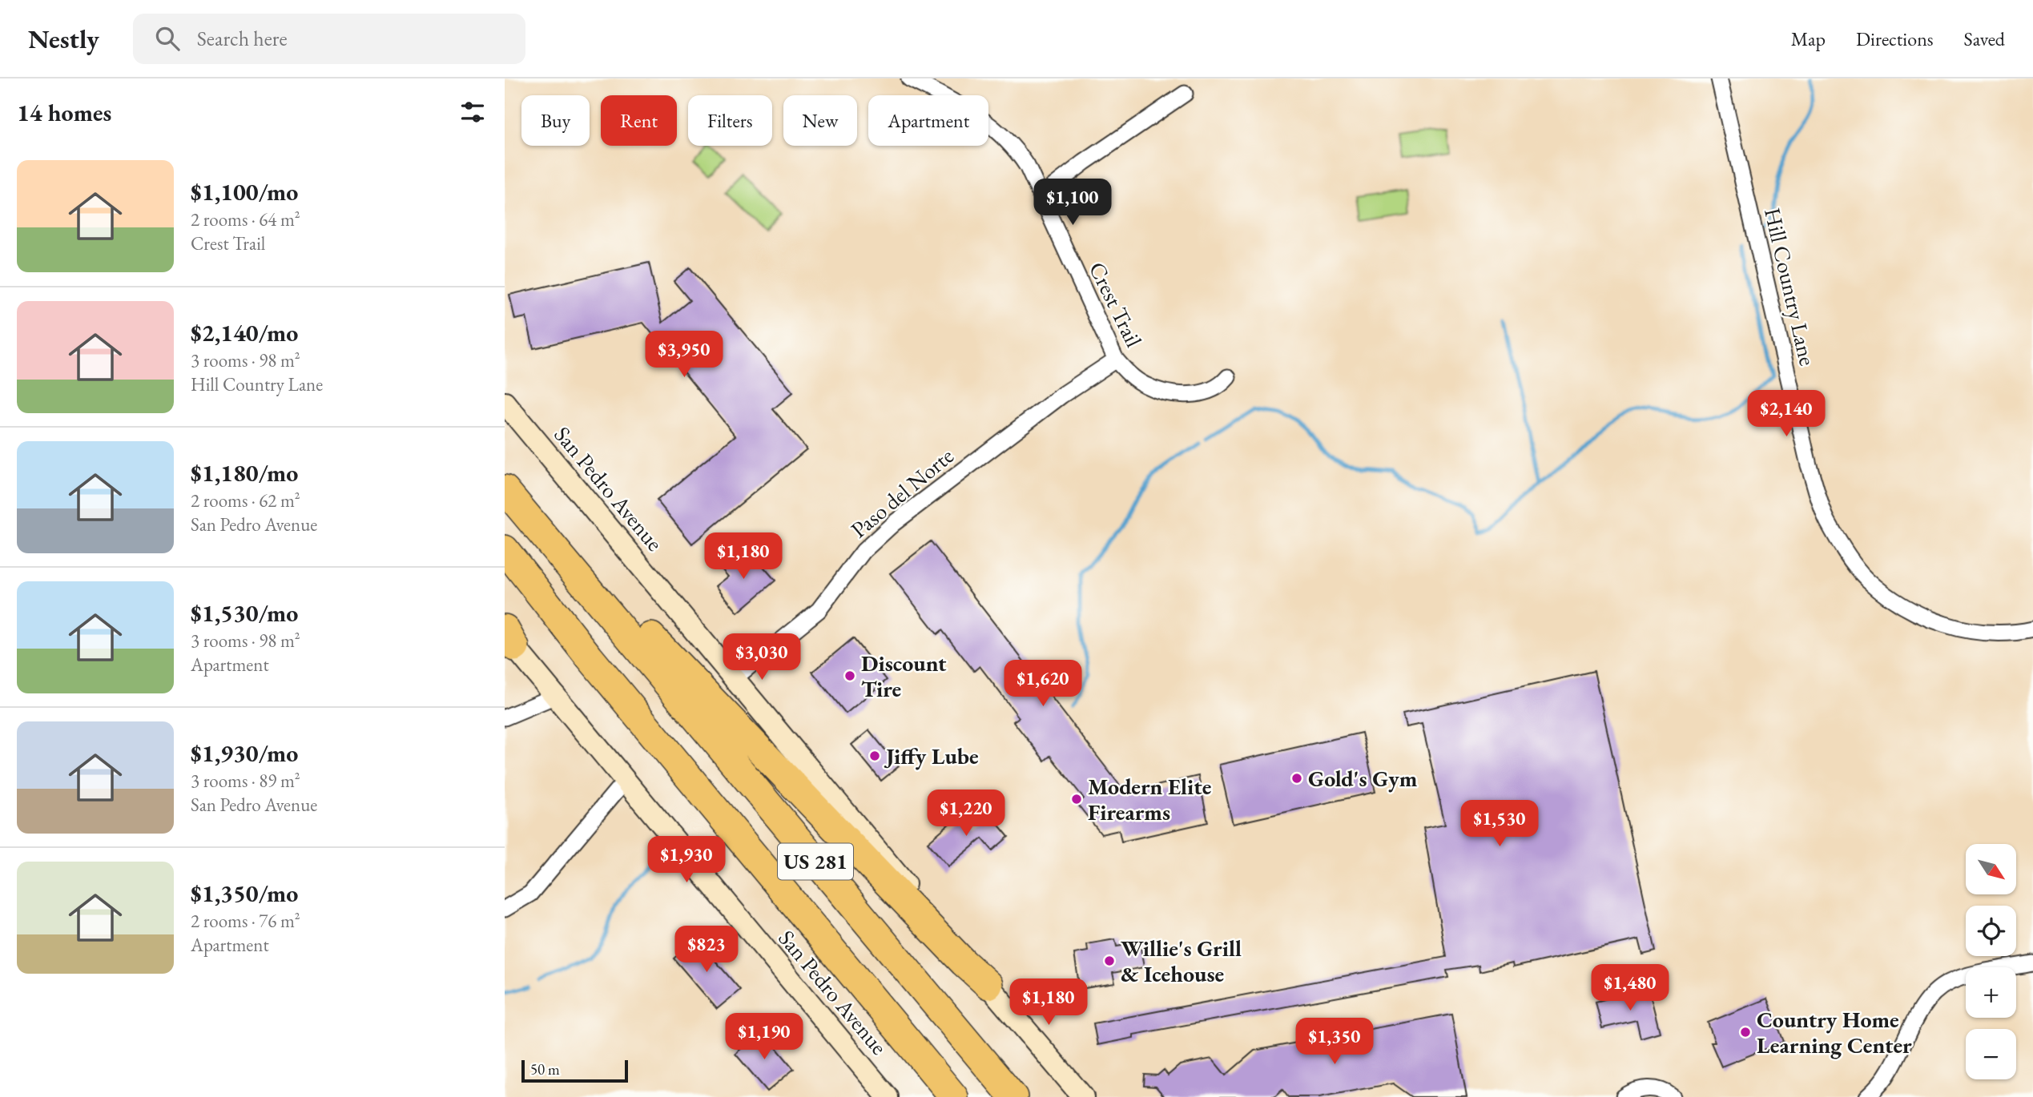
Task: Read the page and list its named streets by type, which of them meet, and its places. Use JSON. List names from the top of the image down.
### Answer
{
  "streets": {
    "highway": ["US 281"],
    "main road": ["San Pedro Avenue"],
    "street": ["Hill Country Lane", "Crest Trail", "Paso del Norte"]
  },
  "crossings": [
    ["Crest Trail", "Paso del Norte"],
    ["San Pedro Avenue", "Paso del Norte"]
  ],
  "places": [
    "Discount Tire",
    "Jiffy Lube",
    "Gold's Gym",
    "Modern Elite Firearms",
    "Willie's Grill & Icehouse",
    "Country Home Learning Center"
  ],
  "scale_bar": "50 m",
  "north": "bottom right",
  "page": {
    "header": "Nestly",
    "search": "Search here",
    "nav": ["Map", "Directions", "Saved"],
    "heading": "14 homes",
    "chip": [
      "Buy",
      "Rent",
      "Filters",
      "New",
      "Apartment"
    ],
    "list": [
      {
        "name": "$1,100/mo",
        "note": "2 rooms · 64 m² · Crest Trail"
      },
      {
        "name": "$2,140/mo",
        "note": "3 rooms · 98 m² · Hill Country Lane"
      },
      {
        "name": "$1,180/mo",
        "note": "2 rooms · 62 m² · San Pedro Avenue"
      },
      {
        "name": "$1,530/mo",
        "note": "3 rooms · 98 m² · Apartment"
      },
      {
        "name": "$1,930/mo",
        "note": "3 rooms · 89 m² · San Pedro Avenue"
      },
      {
        "name": "$1,350/mo",
        "note": "2 rooms · 76 m² · Apartment"
      }
    ],
    "price": [
      "$1,100",
      "$3,950",
      "$2,140",
      "$1,180",
      "$3,030",
      "$1,620",
      "$1,220",
      "$1,530",
      "$1,930",
      "$823",
      "$1,480",
      "$1,180",
      "$1,190",
      "$1,350"
    ],
    "map_buttons": ["+", "−"],
    "scale": "50 m"
  }
}
